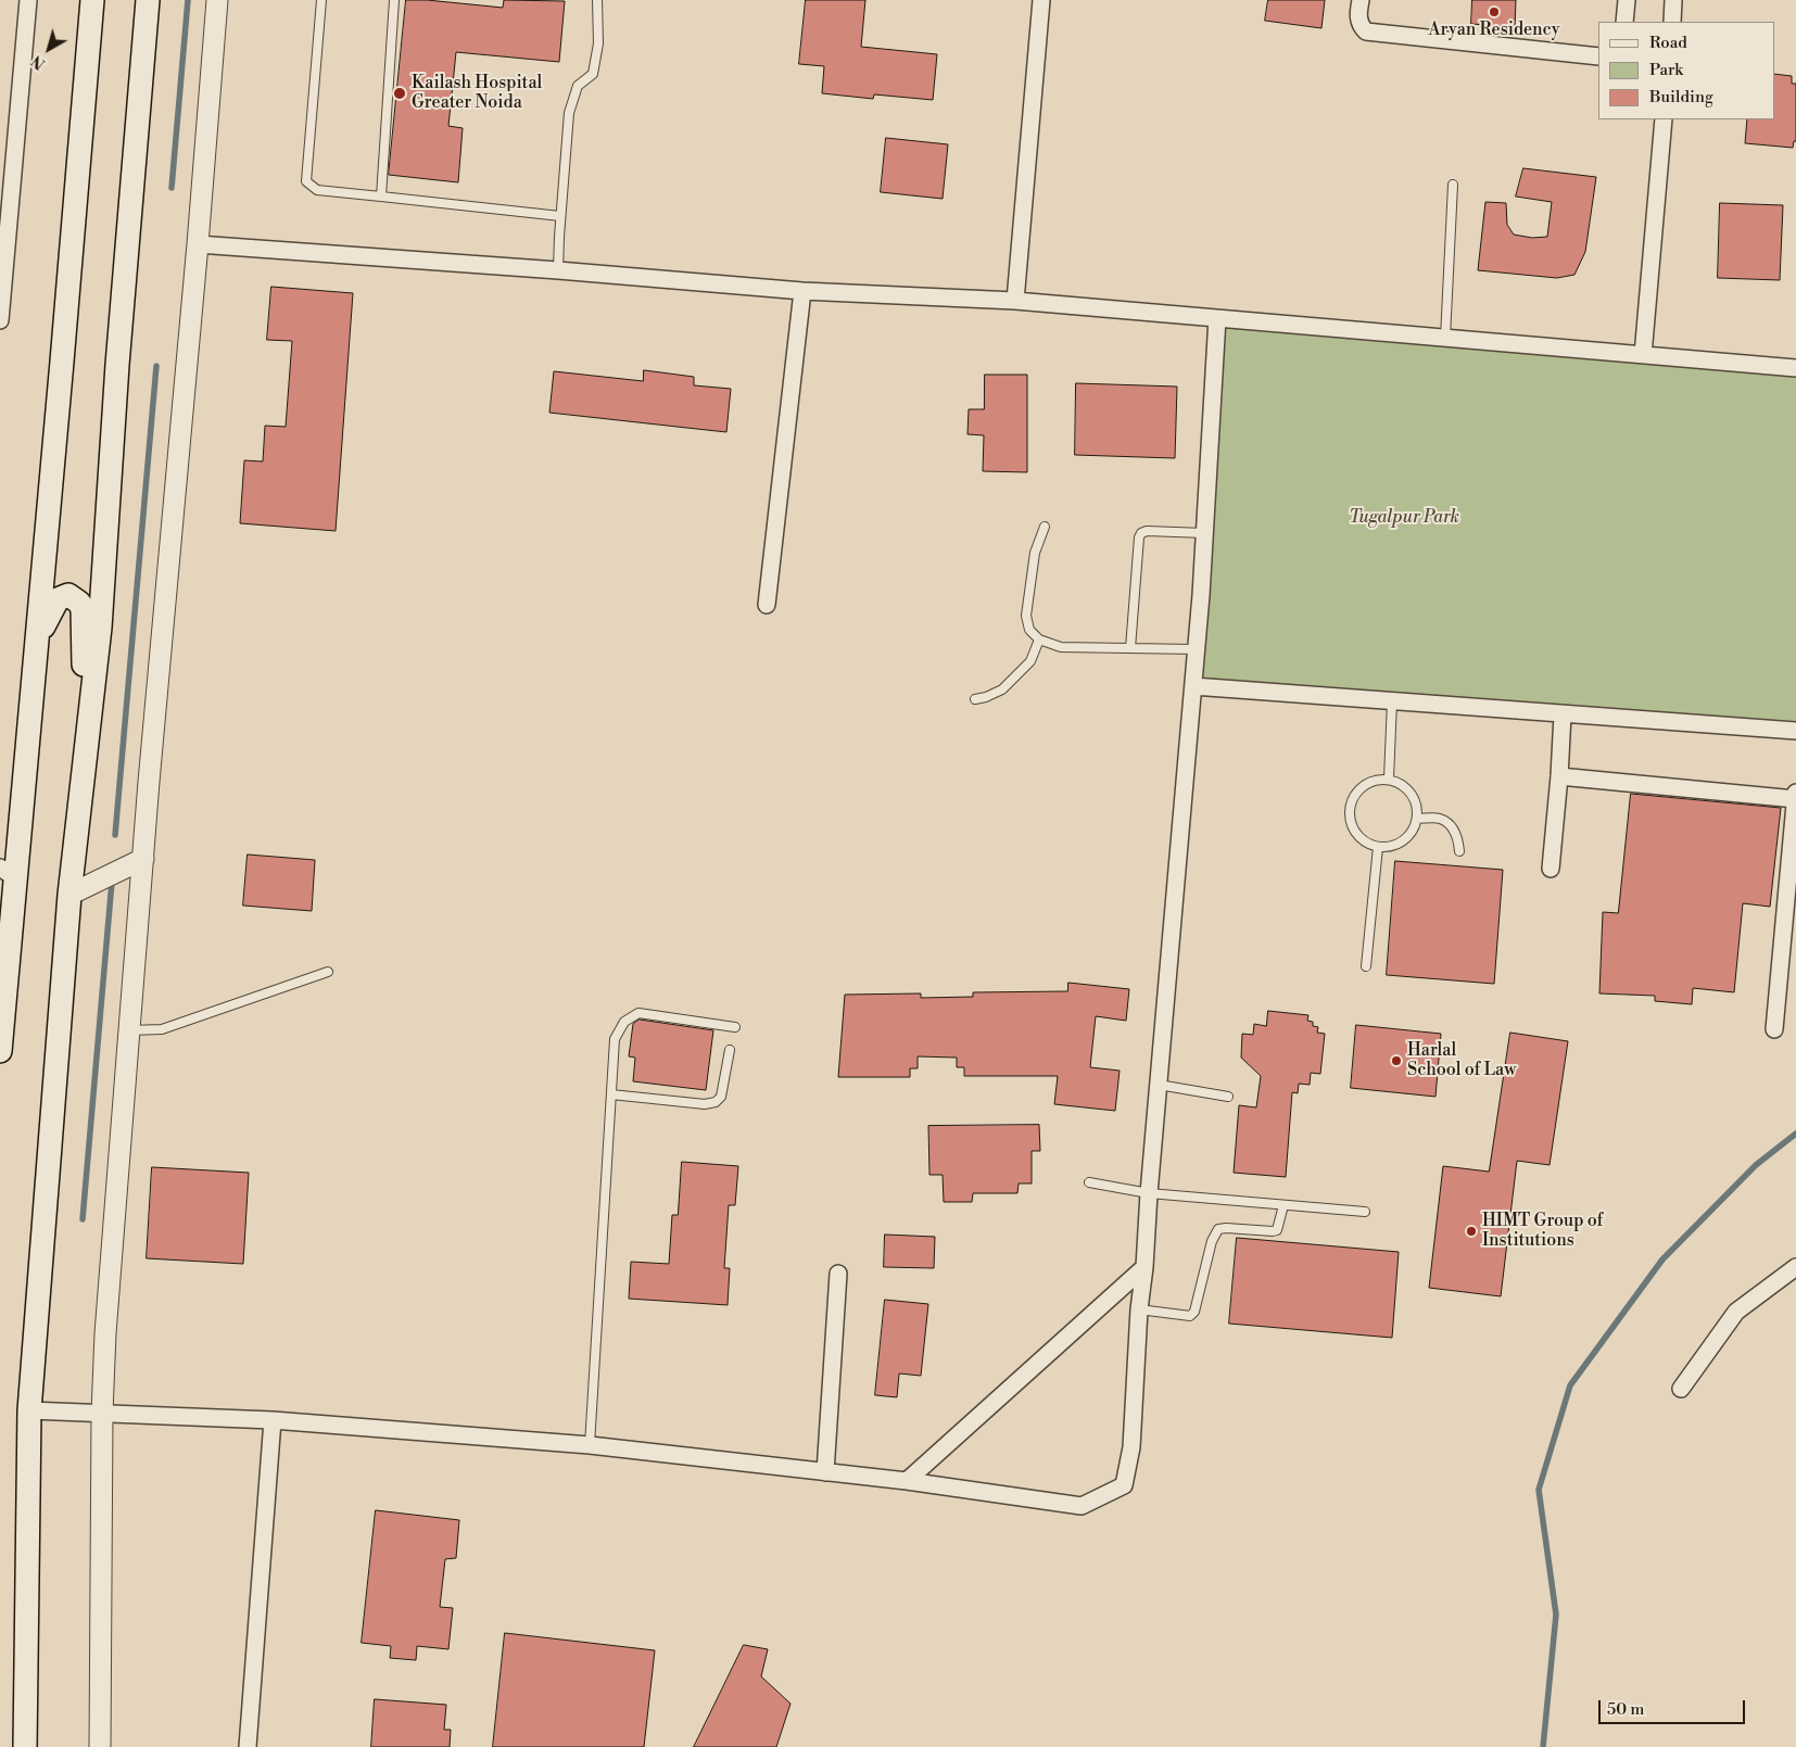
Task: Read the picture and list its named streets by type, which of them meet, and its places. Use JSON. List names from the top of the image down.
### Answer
{
  "parks": ["Tugalpur Park"],
  "places": [
    "Aryan Residency",
    "Kailash Hospital Greater Noida",
    "Harlal School of Law",
    "HIMT Group of Institutions"
  ],
  "legend": ["Road", "Park", "Building"],
  "scale_bar": "50 m",
  "north": "bottom left"
}
